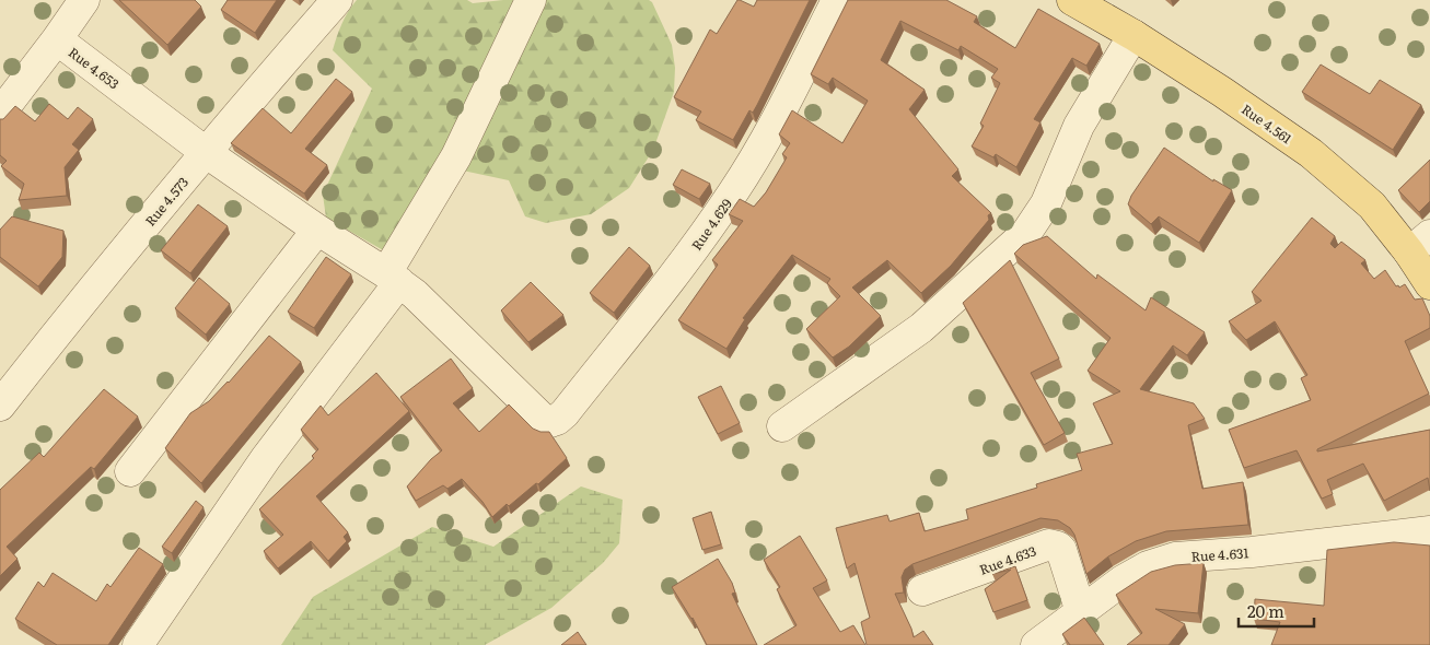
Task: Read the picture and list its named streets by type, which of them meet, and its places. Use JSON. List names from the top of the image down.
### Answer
{
  "streets": {
    "main road": ["Rue 4.561"],
    "street": [
      "Rue 4.653",
      "Rue 4.573",
      "Rue 4.629",
      "Rue 4.631",
      "Rue 4.633"
    ]
  },
  "crossings": [
    ["Rue 4.653", "Rue 4.573"],
    ["Rue 4.653", "Rue 4.629"],
    ["Rue 4.631", "Rue 4.633"]
  ],
  "scale_bar": "20 m"
}
